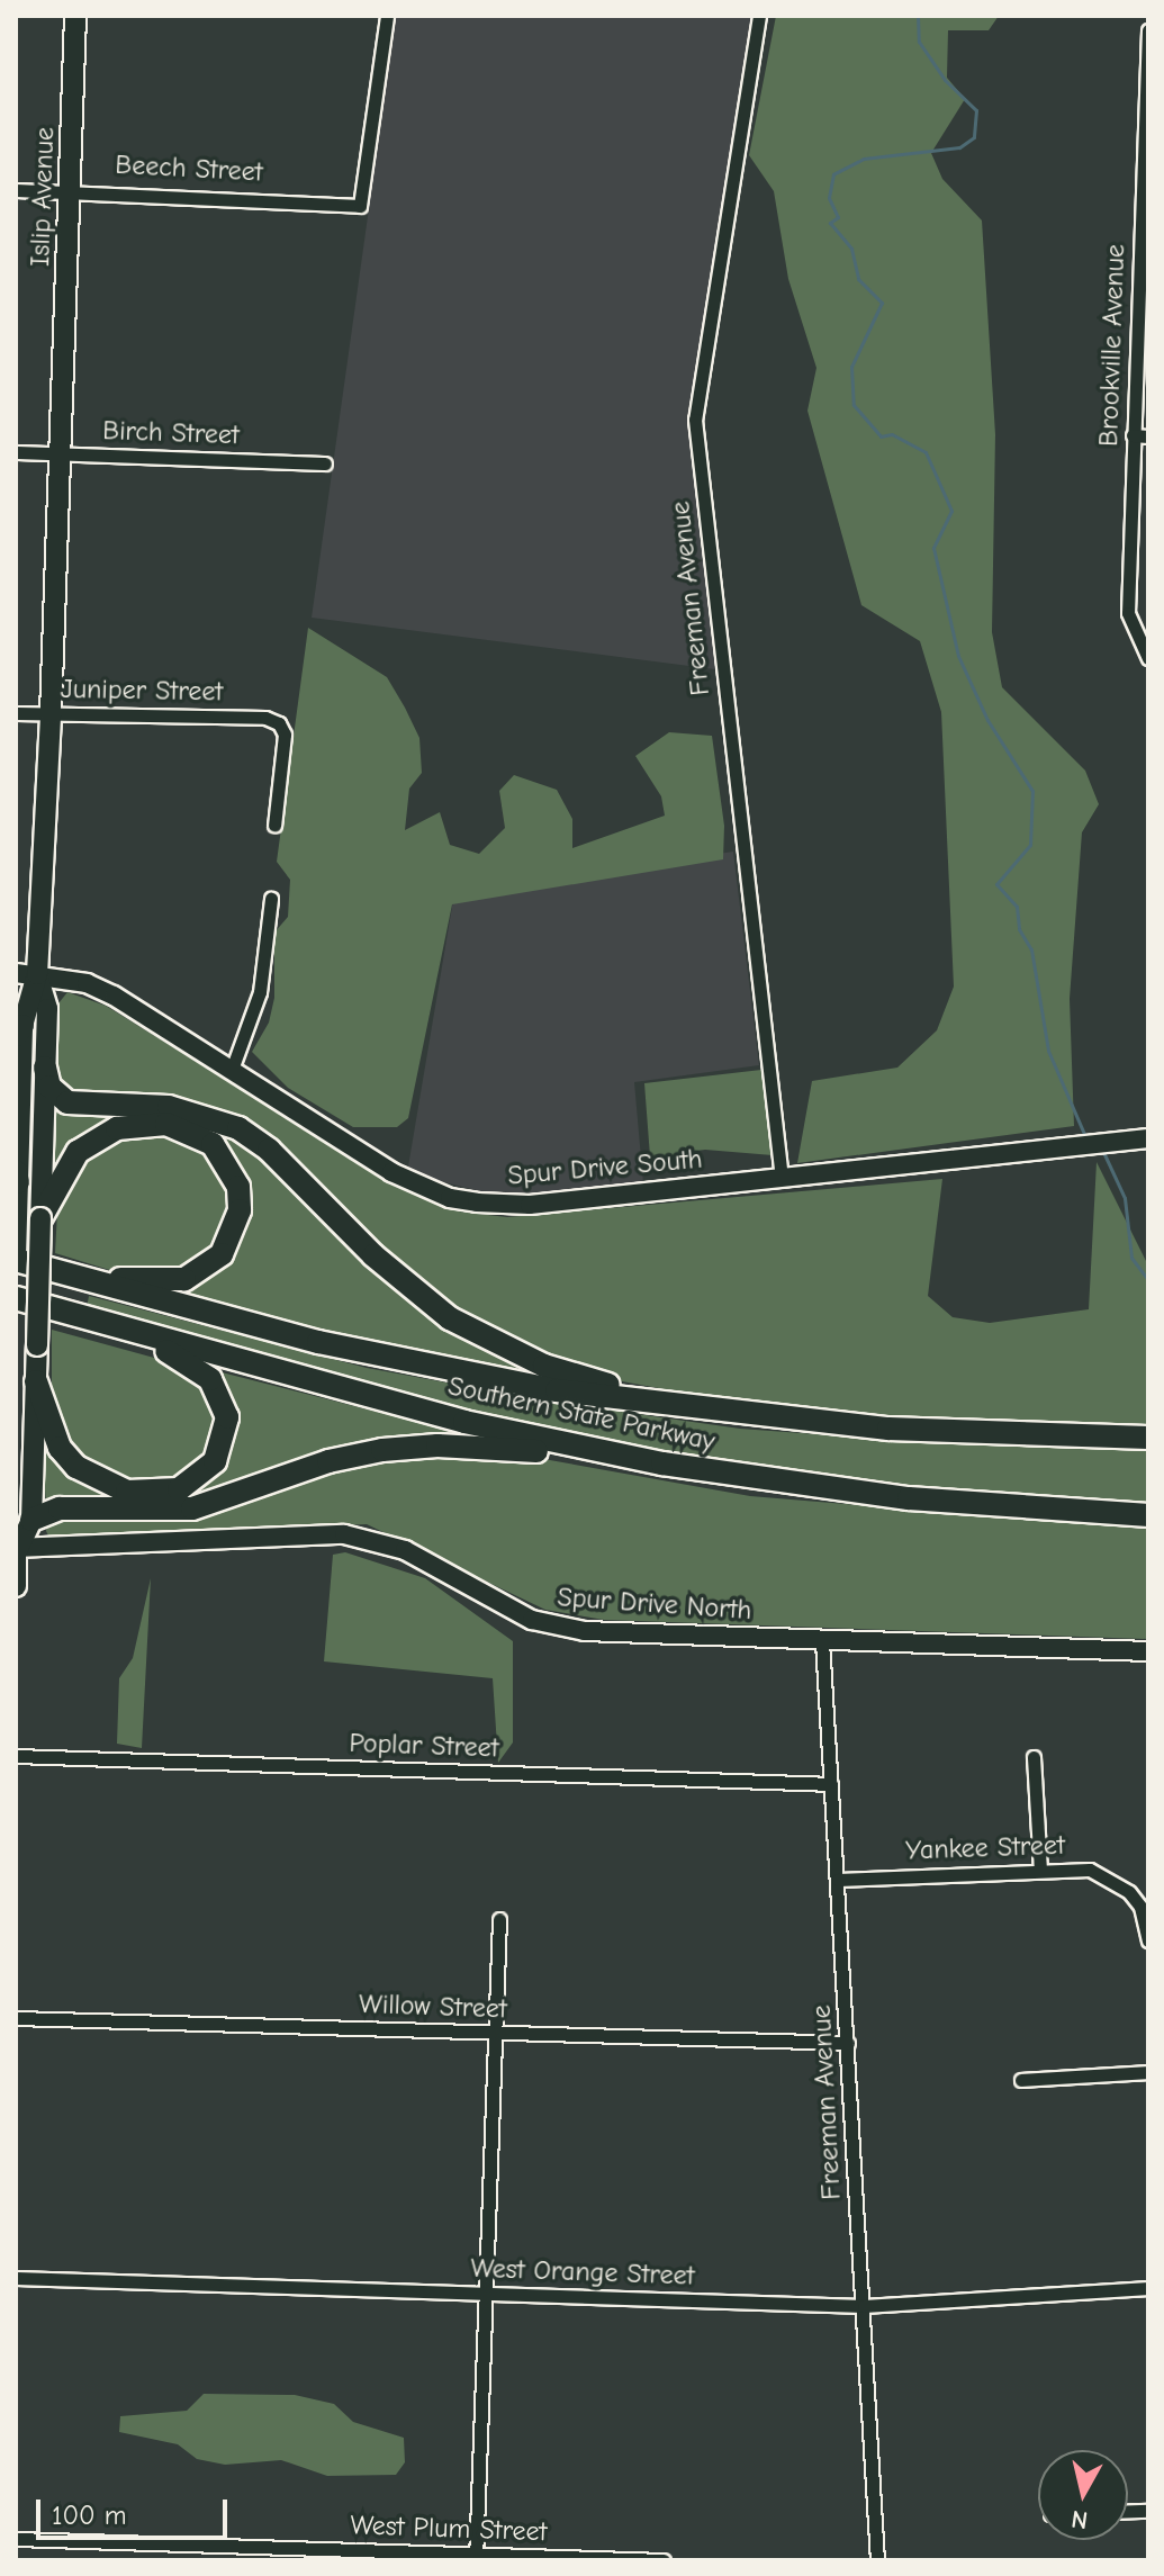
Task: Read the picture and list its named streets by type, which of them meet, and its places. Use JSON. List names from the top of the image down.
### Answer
{
  "streets": {
    "highway": ["Southern State Parkway"],
    "main road": ["Islip Avenue"],
    "street": [
      "Beech Street",
      "Brookville Avenue",
      "Birch Street",
      "Freeman Avenue",
      "Juniper Street",
      "Spur Drive South",
      "Spur Drive North",
      "Poplar Street",
      "Yankee Street",
      "Willow Street",
      "West Orange Street",
      "West Plum Street"
    ]
  },
  "crossings": [
    ["Beech Street", "Islip Avenue"],
    ["Islip Avenue", "Birch Street"],
    ["Islip Avenue", "Juniper Street"],
    ["Islip Avenue", "Spur Drive South"],
    ["Islip Avenue", "Southern State Parkway"],
    ["Islip Avenue", "Spur Drive North"],
    ["Freeman Avenue", "Spur Drive South"],
    ["Freeman Avenue", "Spur Drive North"],
    ["Freeman Avenue", "Poplar Street"],
    ["Freeman Avenue", "Yankee Street"],
    ["Freeman Avenue", "Willow Street"],
    ["Freeman Avenue", "West Orange Street"]
  ],
  "scale_bar": "100 m",
  "north": "bottom"
}
